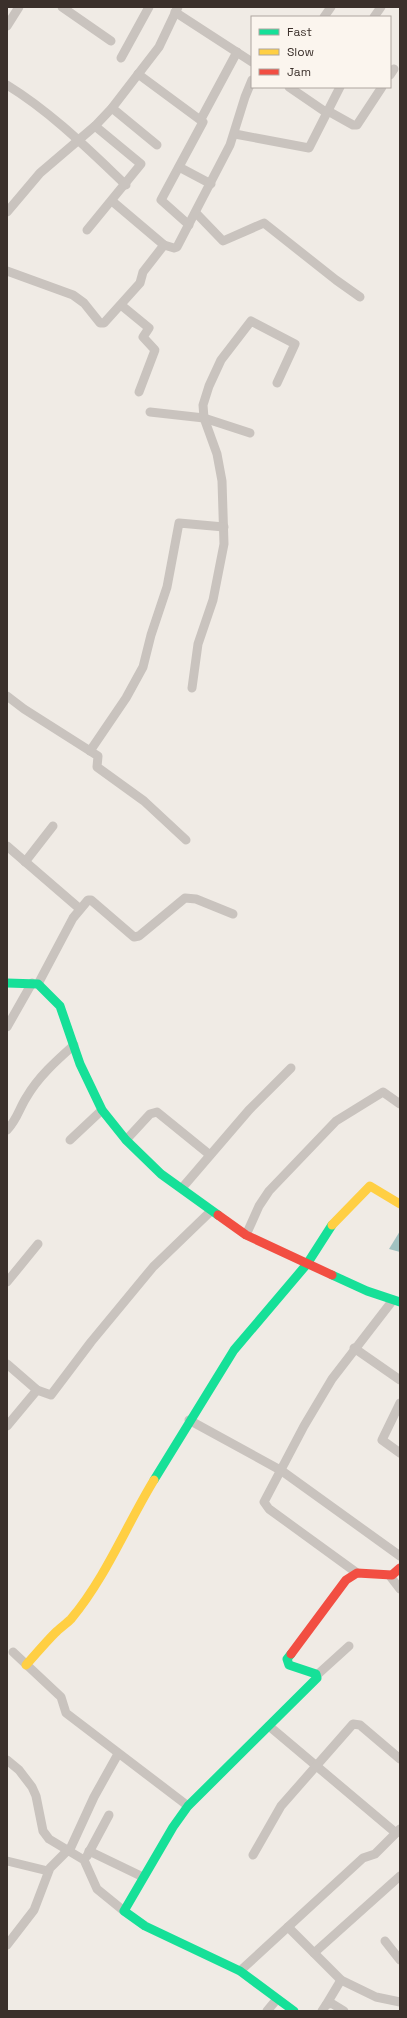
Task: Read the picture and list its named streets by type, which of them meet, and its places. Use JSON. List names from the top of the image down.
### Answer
{
  "legend": ["Fast", "Slow", "Jam"]
}
